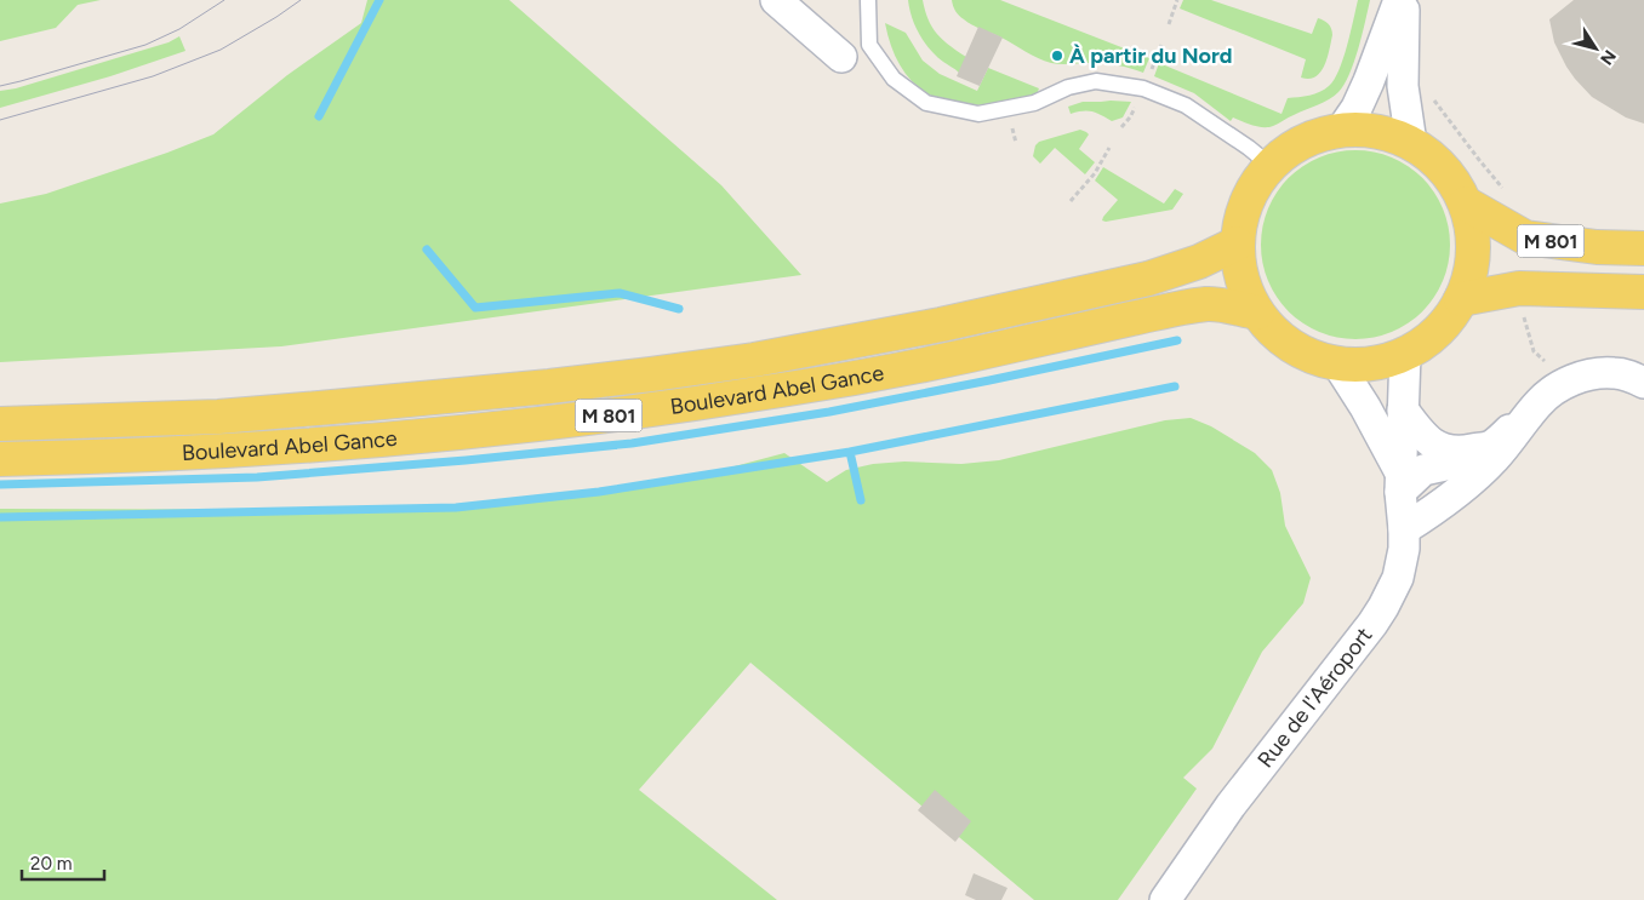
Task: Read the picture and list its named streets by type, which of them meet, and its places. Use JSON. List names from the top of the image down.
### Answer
{
  "streets": {
    "main road": ["M 801", "Boulevard Abel Gance"],
    "street": ["Rue de l'Aéroport"]
  },
  "crossings": [
    ["M 801", "Boulevard Abel Gance"],
    ["M 801", "Rue de l'Aéroport"]
  ],
  "places": ["À partir du Nord"],
  "scale_bar": "20 m",
  "north": "bottom right"
}
